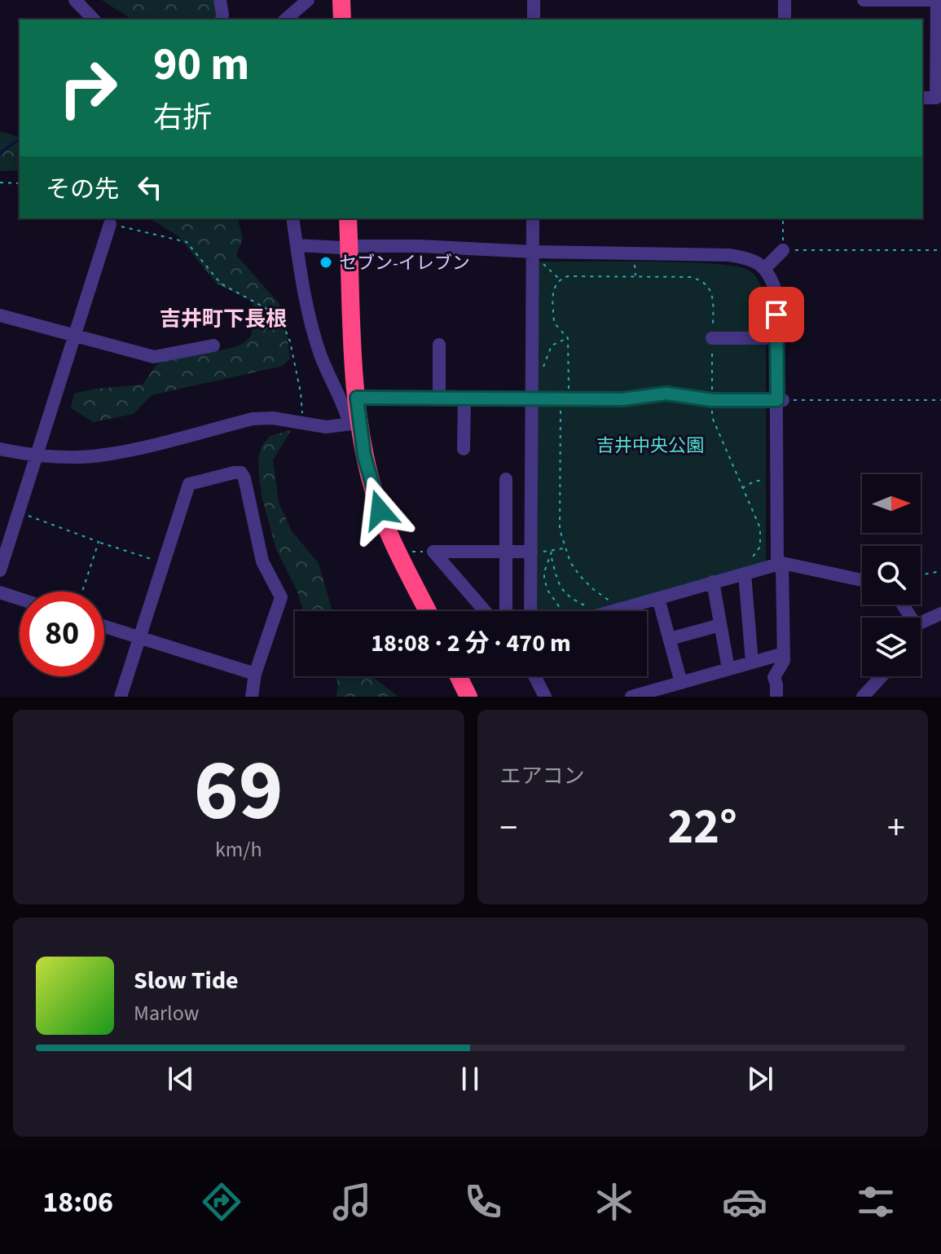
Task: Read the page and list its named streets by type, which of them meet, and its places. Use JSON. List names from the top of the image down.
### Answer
{
  "districts": ["吉井町下長根"],
  "parks": ["吉井中央公園"],
  "places": ["セブン-イレブン"],
  "north": "right",
  "page": {
    "turn": ["90 m", "右折"],
    "then": "その先",
    "limit": "80",
    "trip": "18:08 · 2 分 · 470 m",
    "tile": [
      ["69", "km/h"],
      "エアコン"
    ],
    "heat": ["−", "22°", "+"],
    "song": ["Slow Tide", "Marlow"],
    "tabs": "18:06"
  }
}
